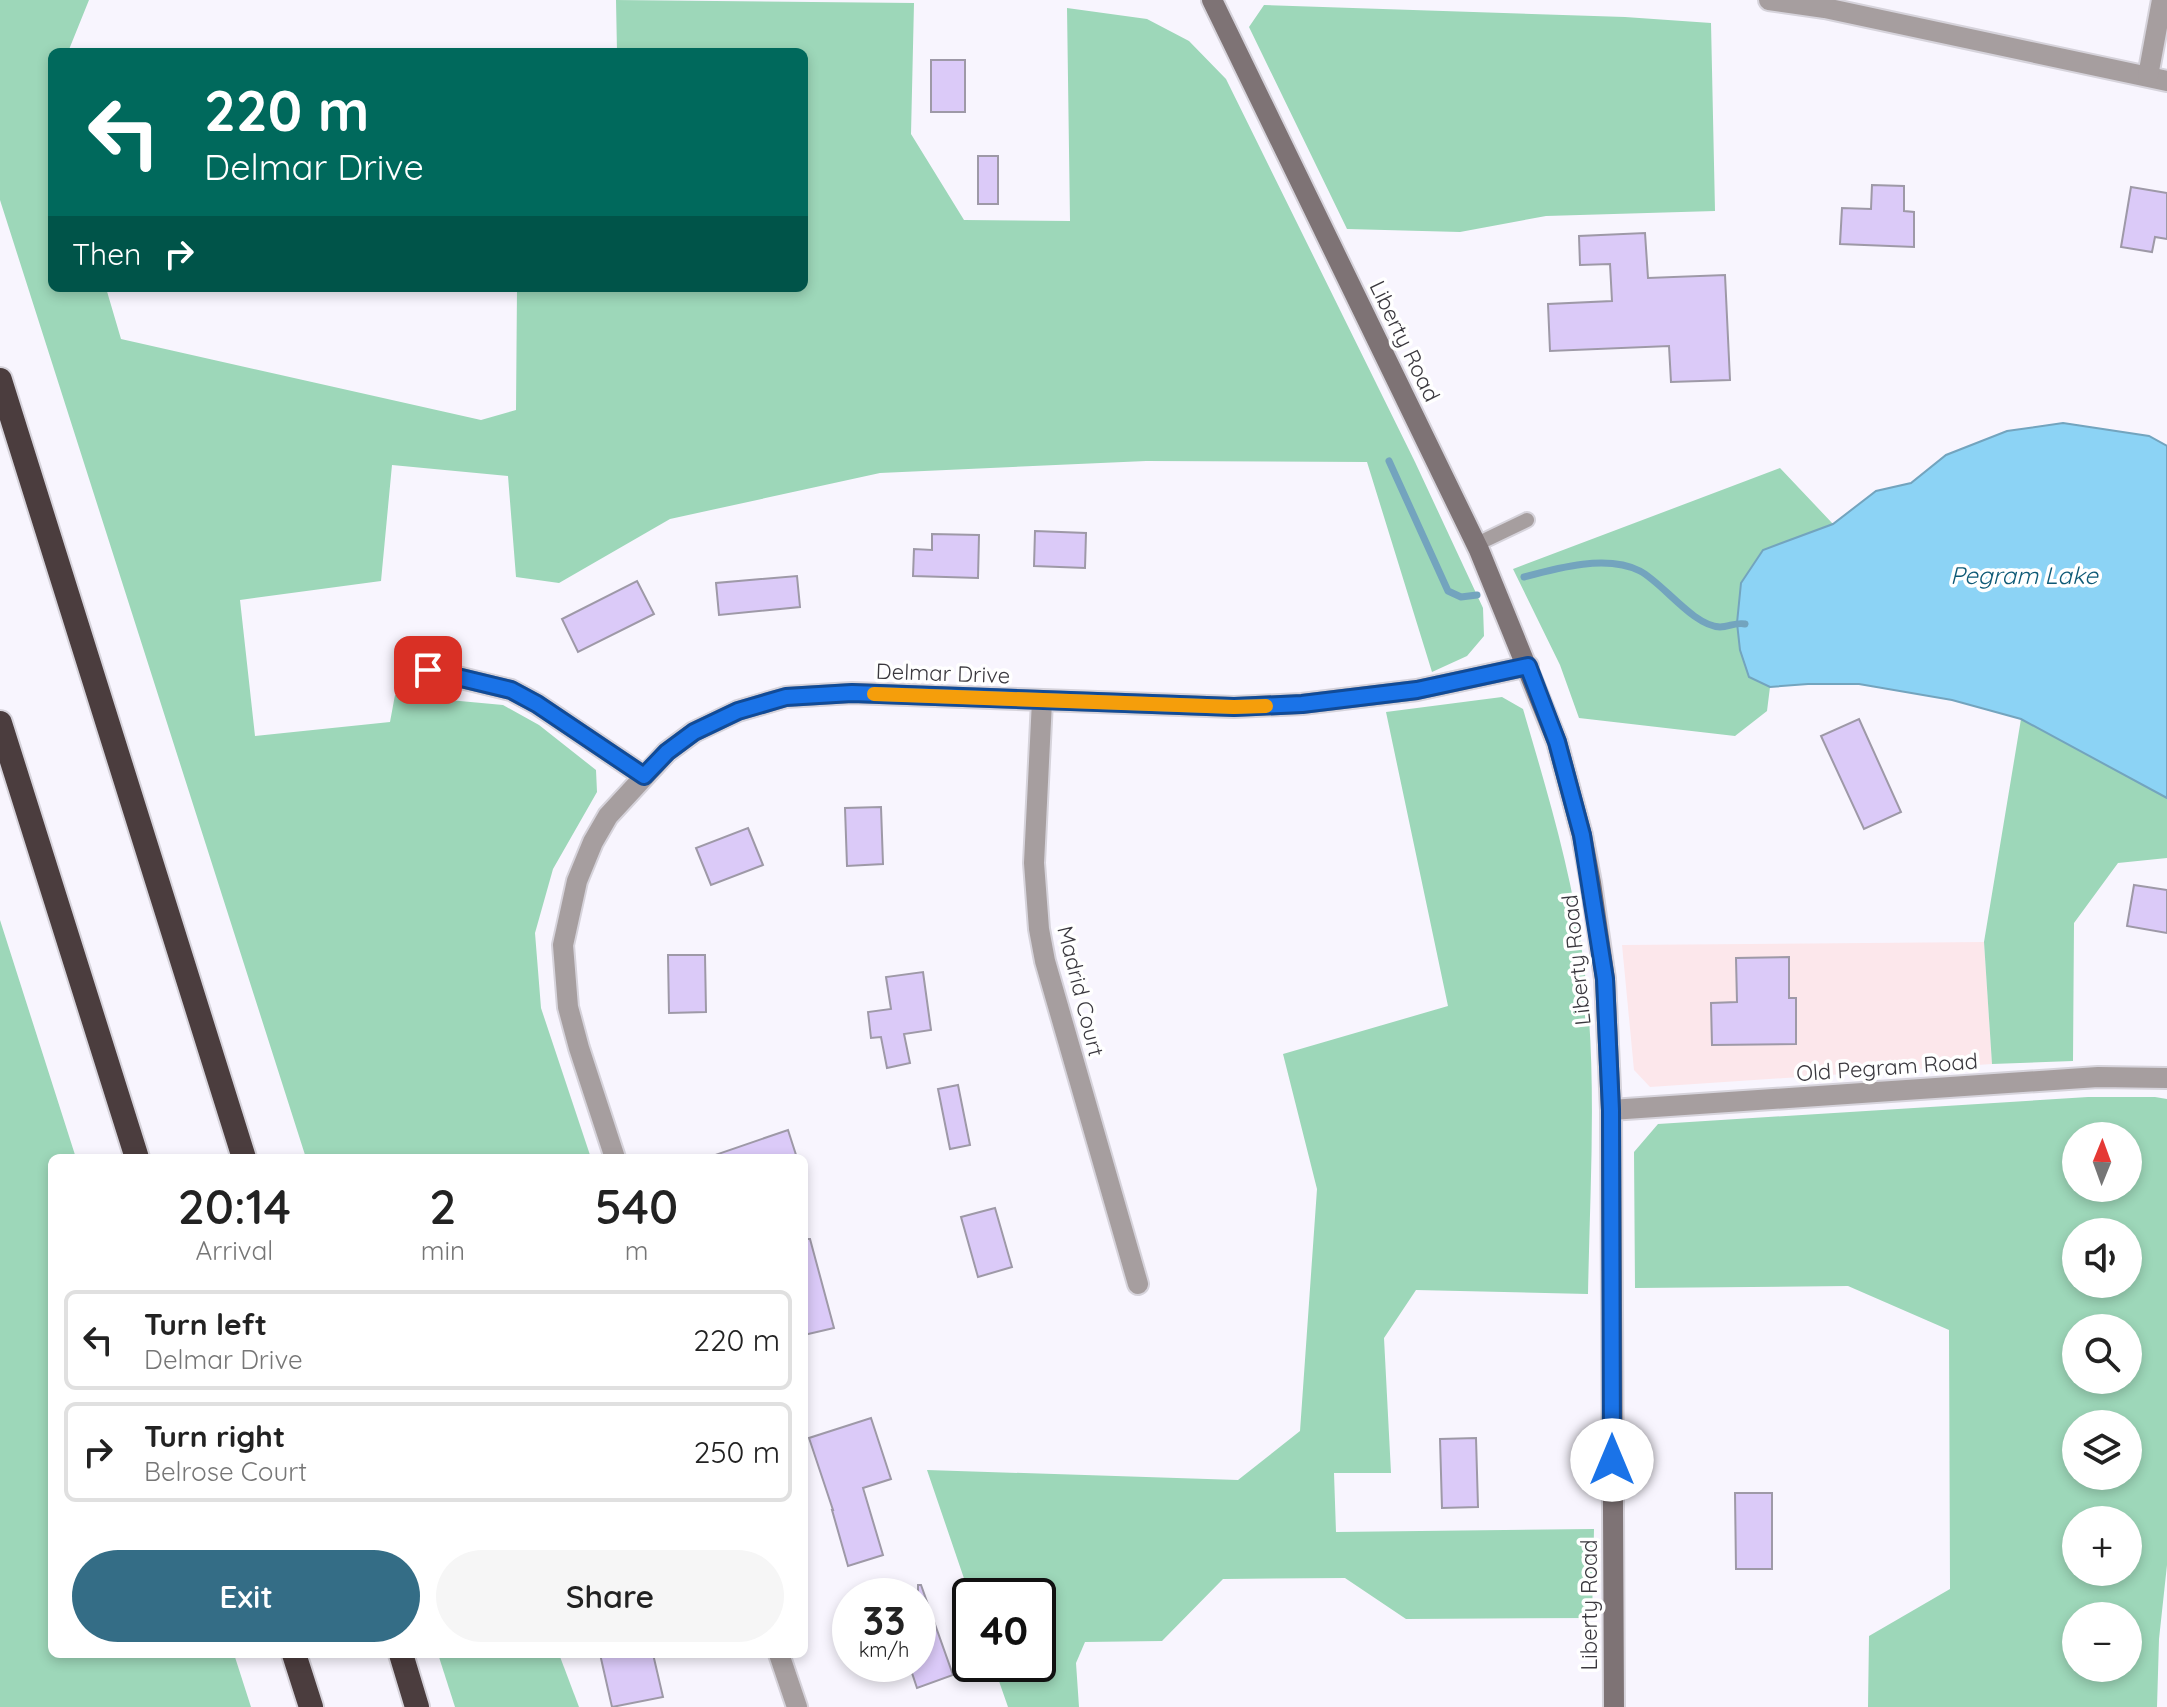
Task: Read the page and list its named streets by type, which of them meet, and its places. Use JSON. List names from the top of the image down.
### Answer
{
  "streets": {
    "street": [
      "Liberty Road",
      "Delmar Drive",
      "Madrid Court",
      "Old Pegram Road"
    ]
  },
  "crossings": [
    ["Liberty Road", "Delmar Drive"],
    ["Liberty Road", "Old Pegram Road"],
    ["Delmar Drive", "Madrid Court"]
  ],
  "water": ["Pegram Lake"],
  "north": "top",
  "page": {
    "turn": ["220 m", "Delmar Drive"],
    "then": "Then",
    "map_buttons": ["+", "−"],
    "eta": [
      "20:14",
      "Arrival",
      "2",
      "min",
      "540",
      "m"
    ],
    "list": [
      {
        "name": "Turn left",
        "note": "Delmar Drive",
        "value": "220 m"
      },
      {
        "name": "Turn right",
        "note": "Belrose Court",
        "value": "250 m"
      }
    ],
    "buttons": ["Exit", "Share"],
    "speed": "33 km/h",
    "limit": "40"
  }
}
